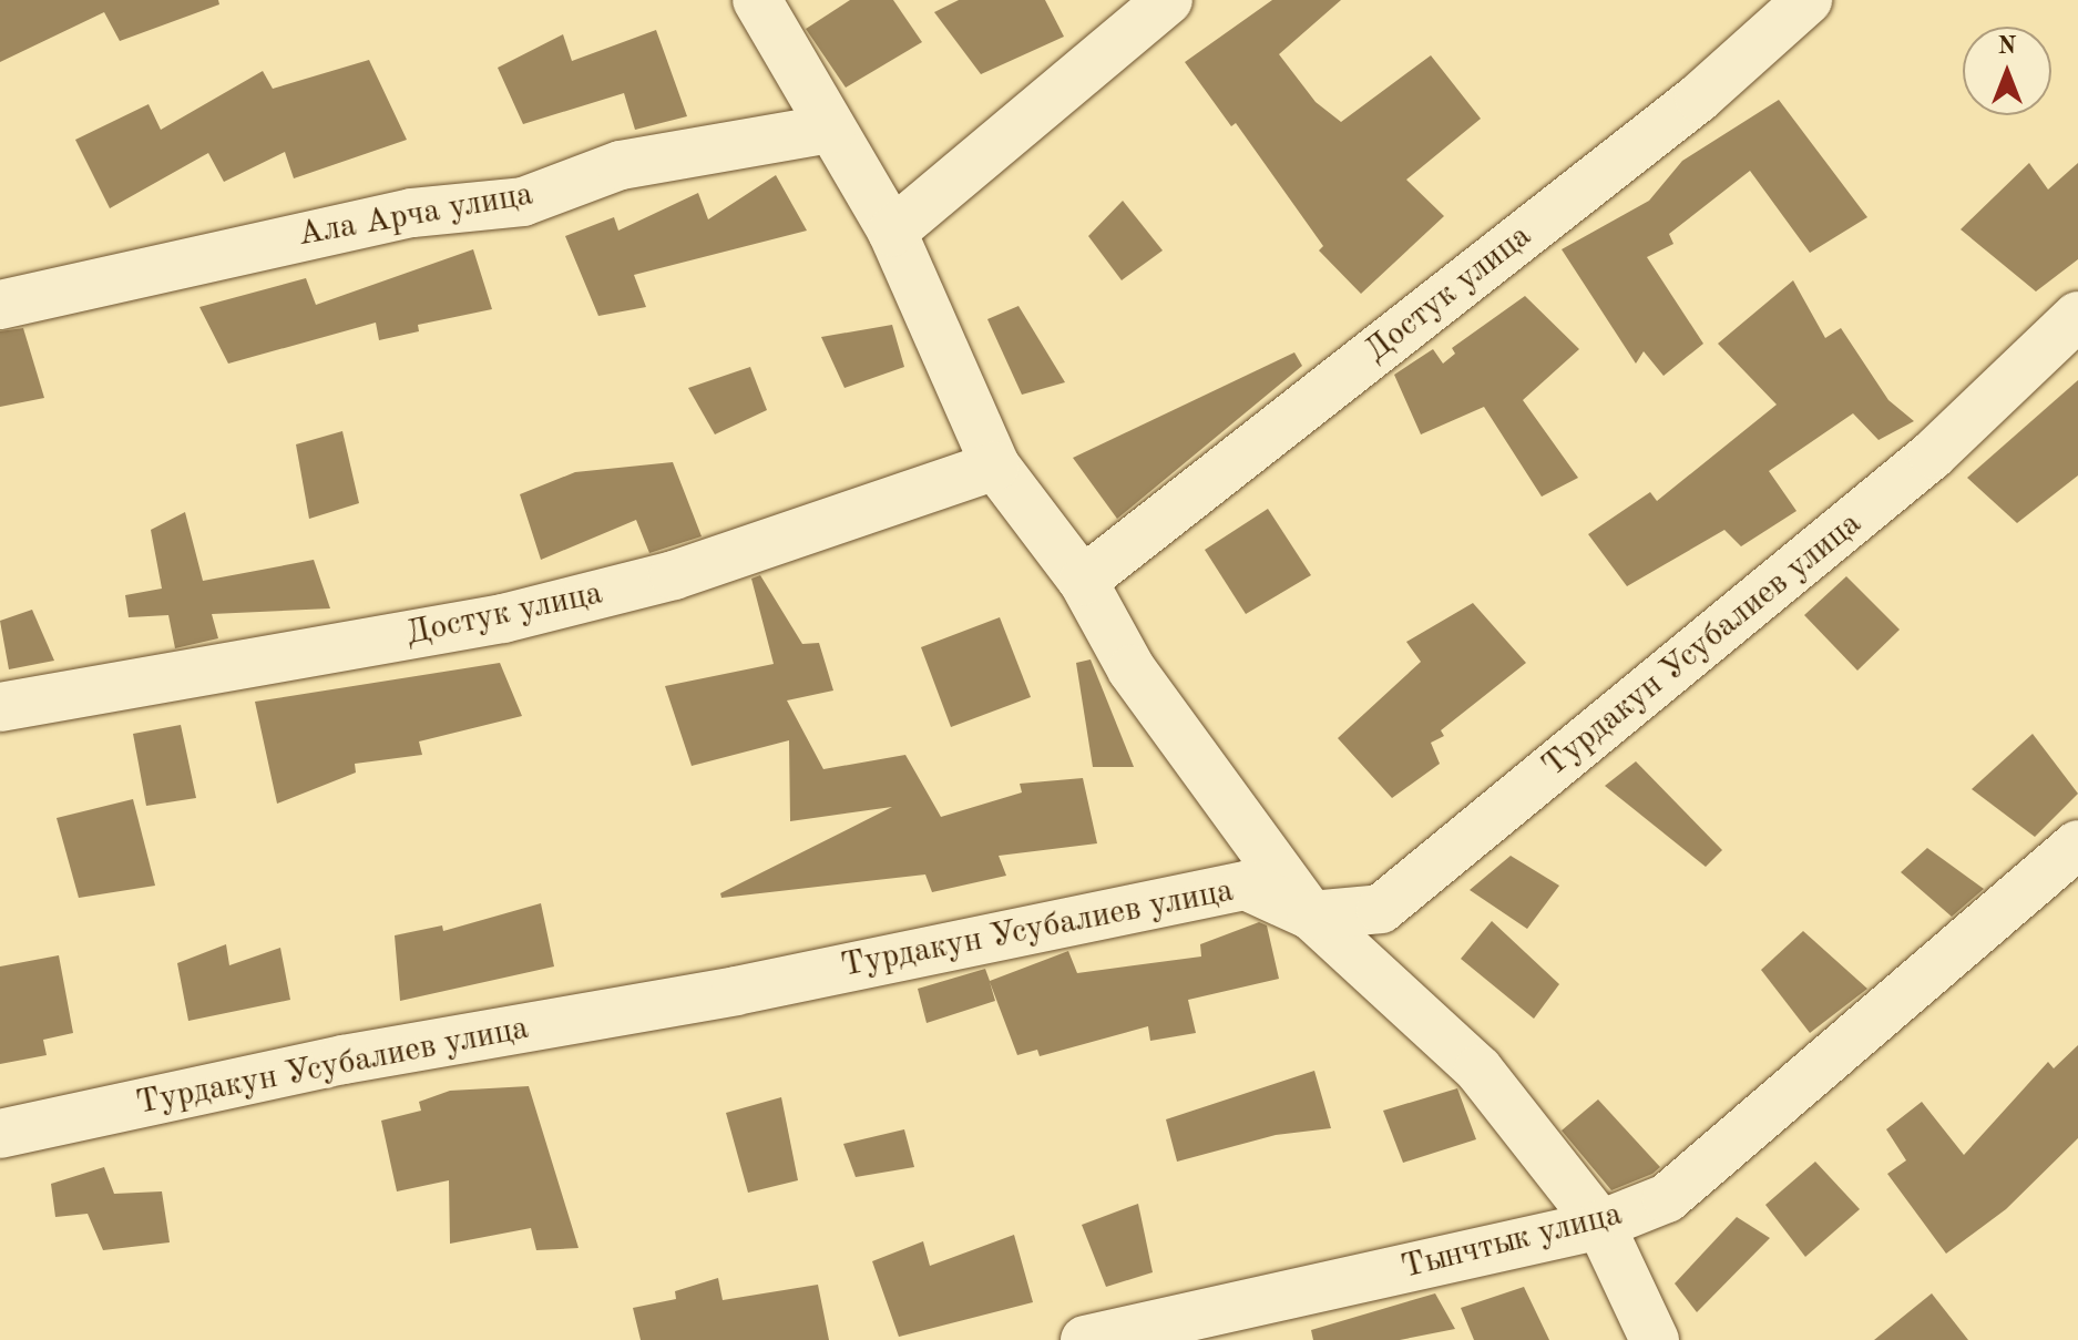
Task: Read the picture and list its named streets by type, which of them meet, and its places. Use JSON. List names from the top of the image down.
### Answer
{
  "streets": {
    "street": [
      "Ала Арча улица",
      "Достук улица",
      "Турдакун Усубалиев улица",
      "Тынчтык улица"
    ]
  },
  "north": "top"
}
